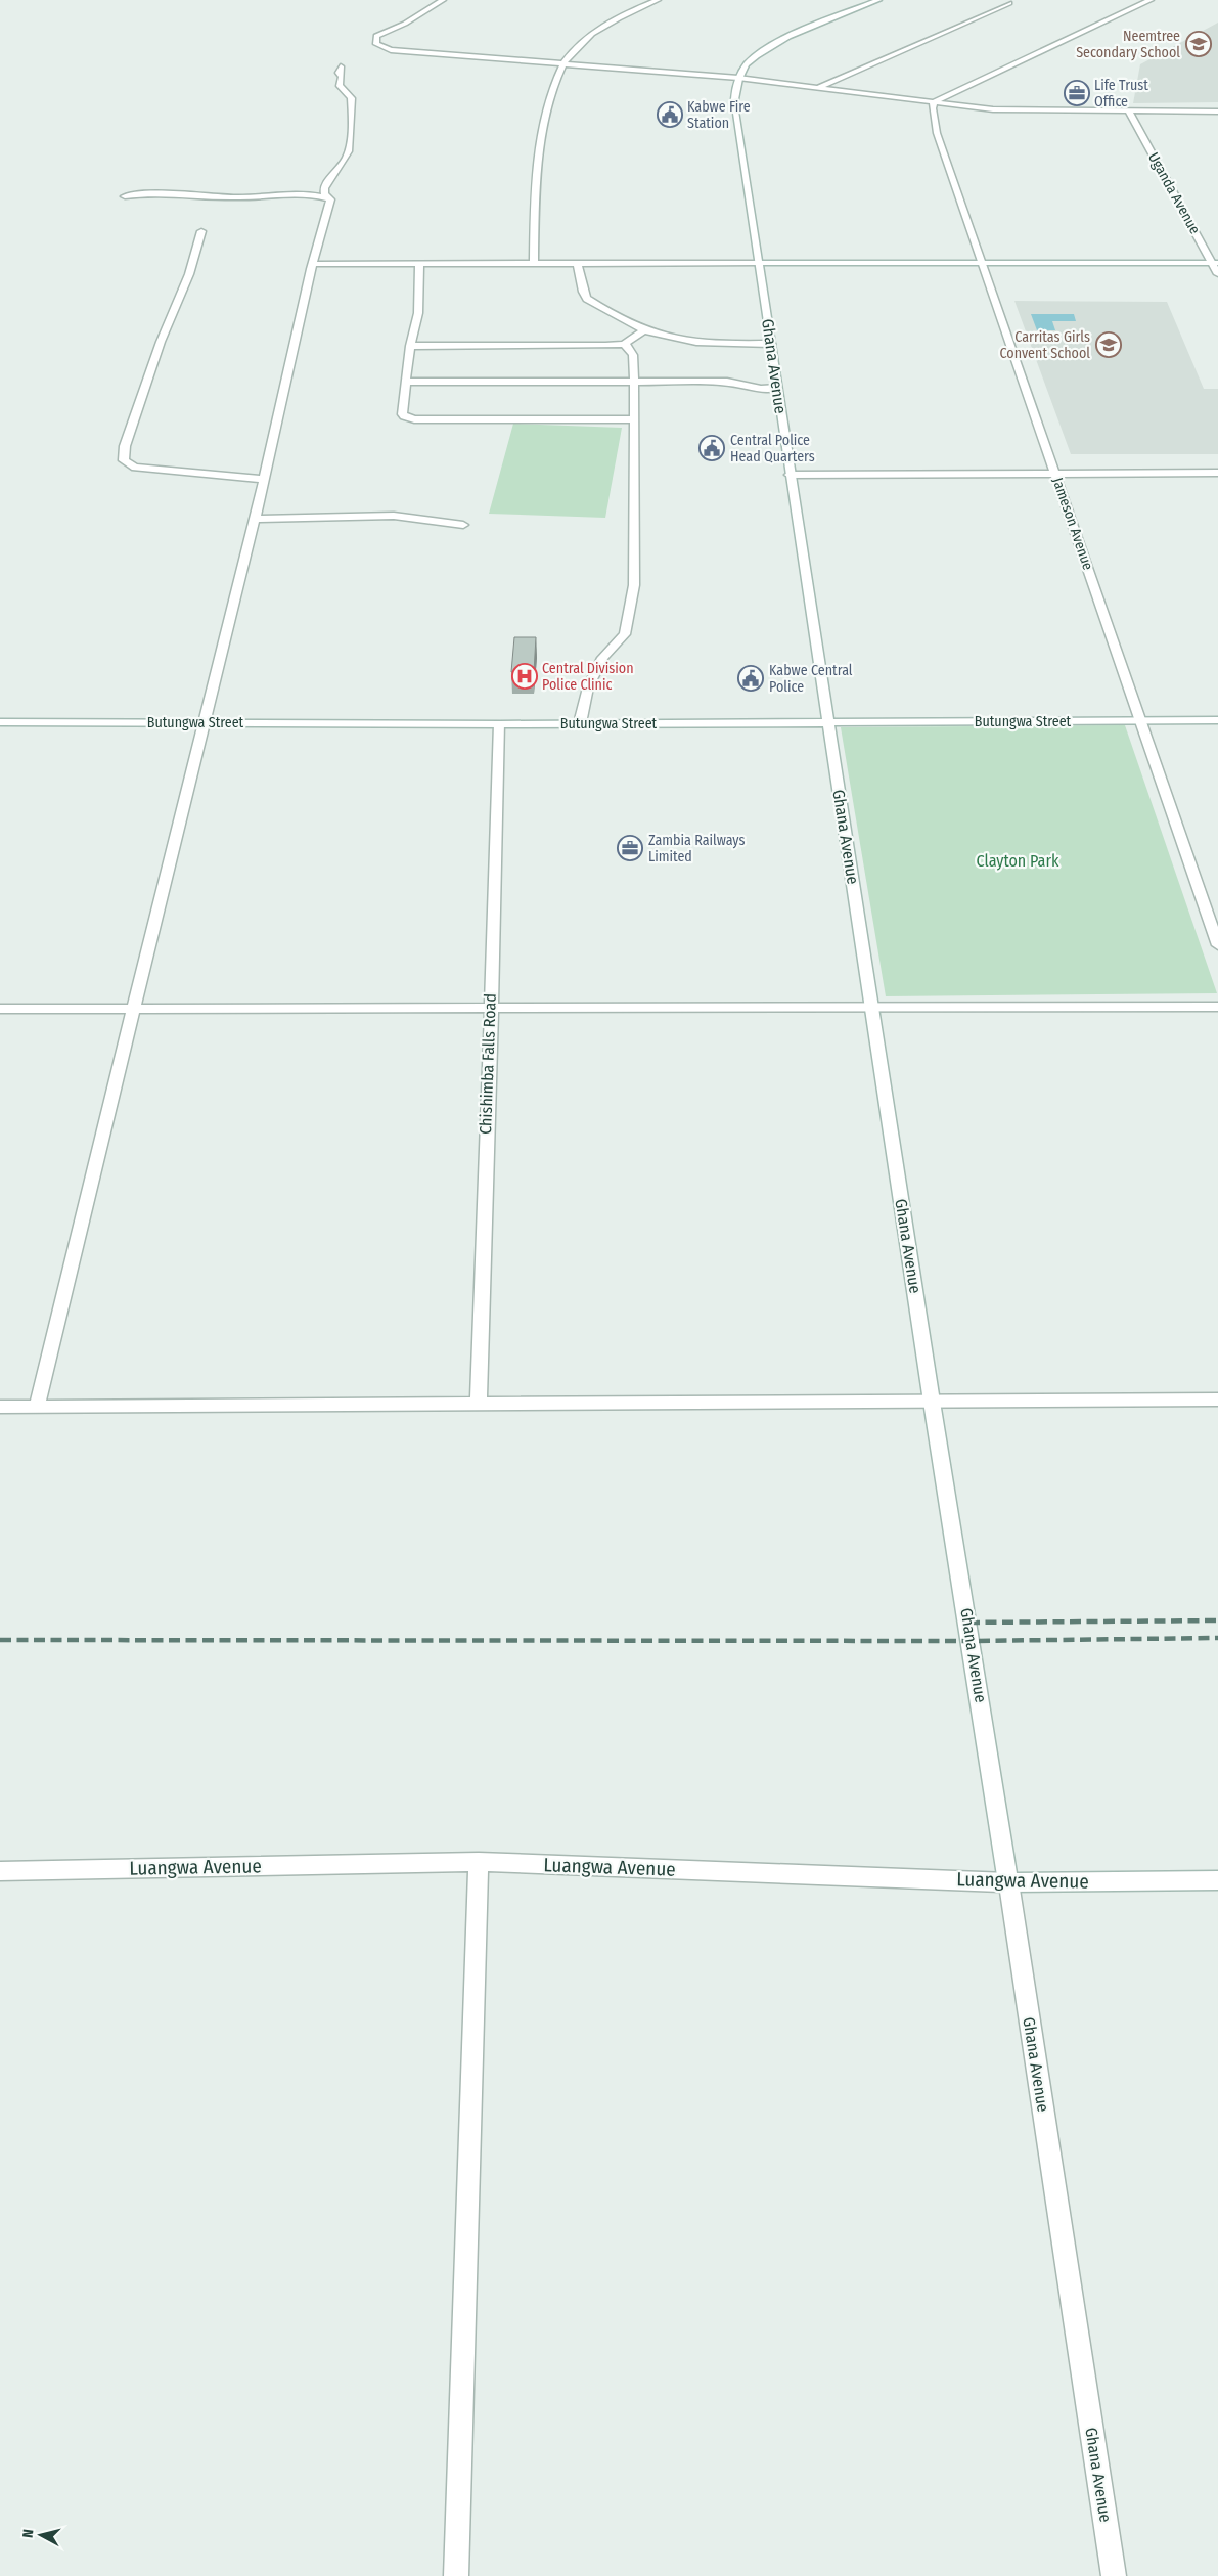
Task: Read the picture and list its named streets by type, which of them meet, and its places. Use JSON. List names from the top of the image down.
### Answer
{
  "streets": {
    "street": [
      "Uganda Avenue",
      "Ghana Avenue",
      "Jameson Avenue",
      "Butungwa Street",
      "Chishimba Falls Road",
      "Luangwa Avenue"
    ]
  },
  "crossings": [
    ["Ghana Avenue", "Butungwa Street"],
    ["Ghana Avenue", "Luangwa Avenue"],
    ["Jameson Avenue", "Butungwa Street"],
    ["Butungwa Street", "Chishimba Falls Road"]
  ],
  "parks": ["Clayton Park"],
  "places": {
    "school or university": ["Neemtree Secondary School", "Carritas Girls Convent School"],
    "office": ["Life Trust Office", "Zambia Railways Limited"],
    "public building": ["Kabwe Fire Station", "Central Police Head Quarters", "Kabwe Central Police"],
    "hospital": ["Central Division Police Clinic"]
  },
  "north": "left"
}
